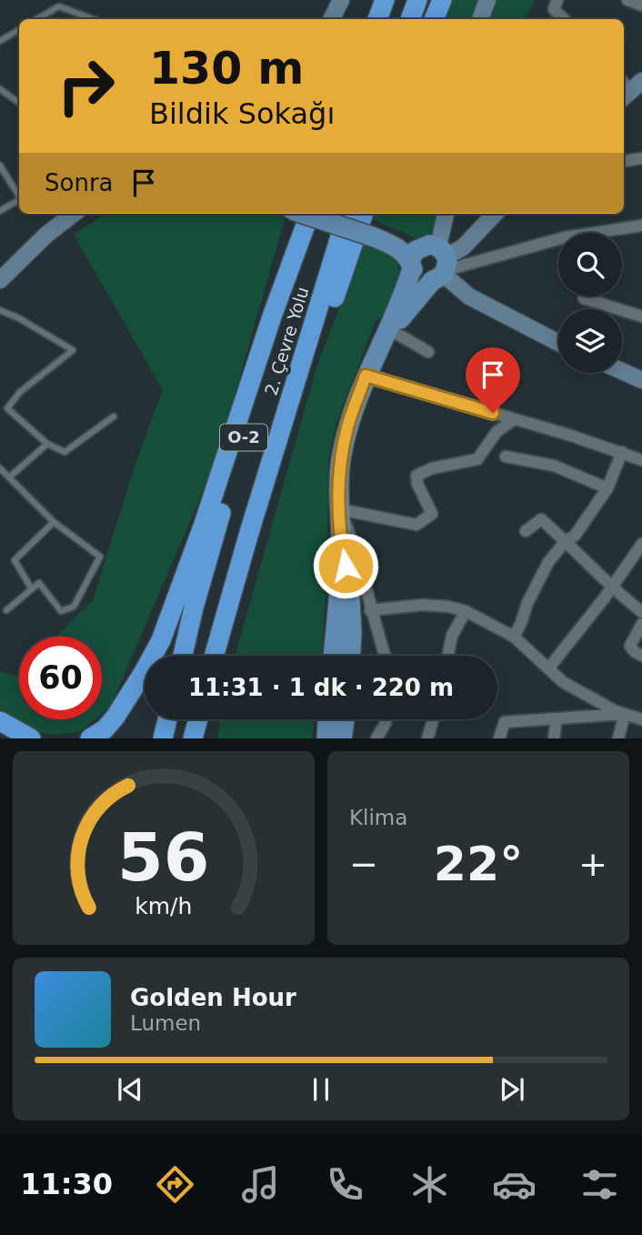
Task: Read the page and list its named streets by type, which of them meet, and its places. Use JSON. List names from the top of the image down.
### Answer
{
  "streets": {
    "highway": ["2. Çevre Yolu", "O-2"]
  },
  "page": {
    "turn": ["130 m", "Bildik Sokağı"],
    "then": "Sonra",
    "limit": "60",
    "trip": "11:31 · 1 dk · 220 m",
    "tile": "Klima",
    "heat": ["−", "22°", "+"],
    "song": ["Golden Hour", "Lumen"],
    "tabs": "11:30",
    "gauge": ["56", "km/h"]
  }
}
